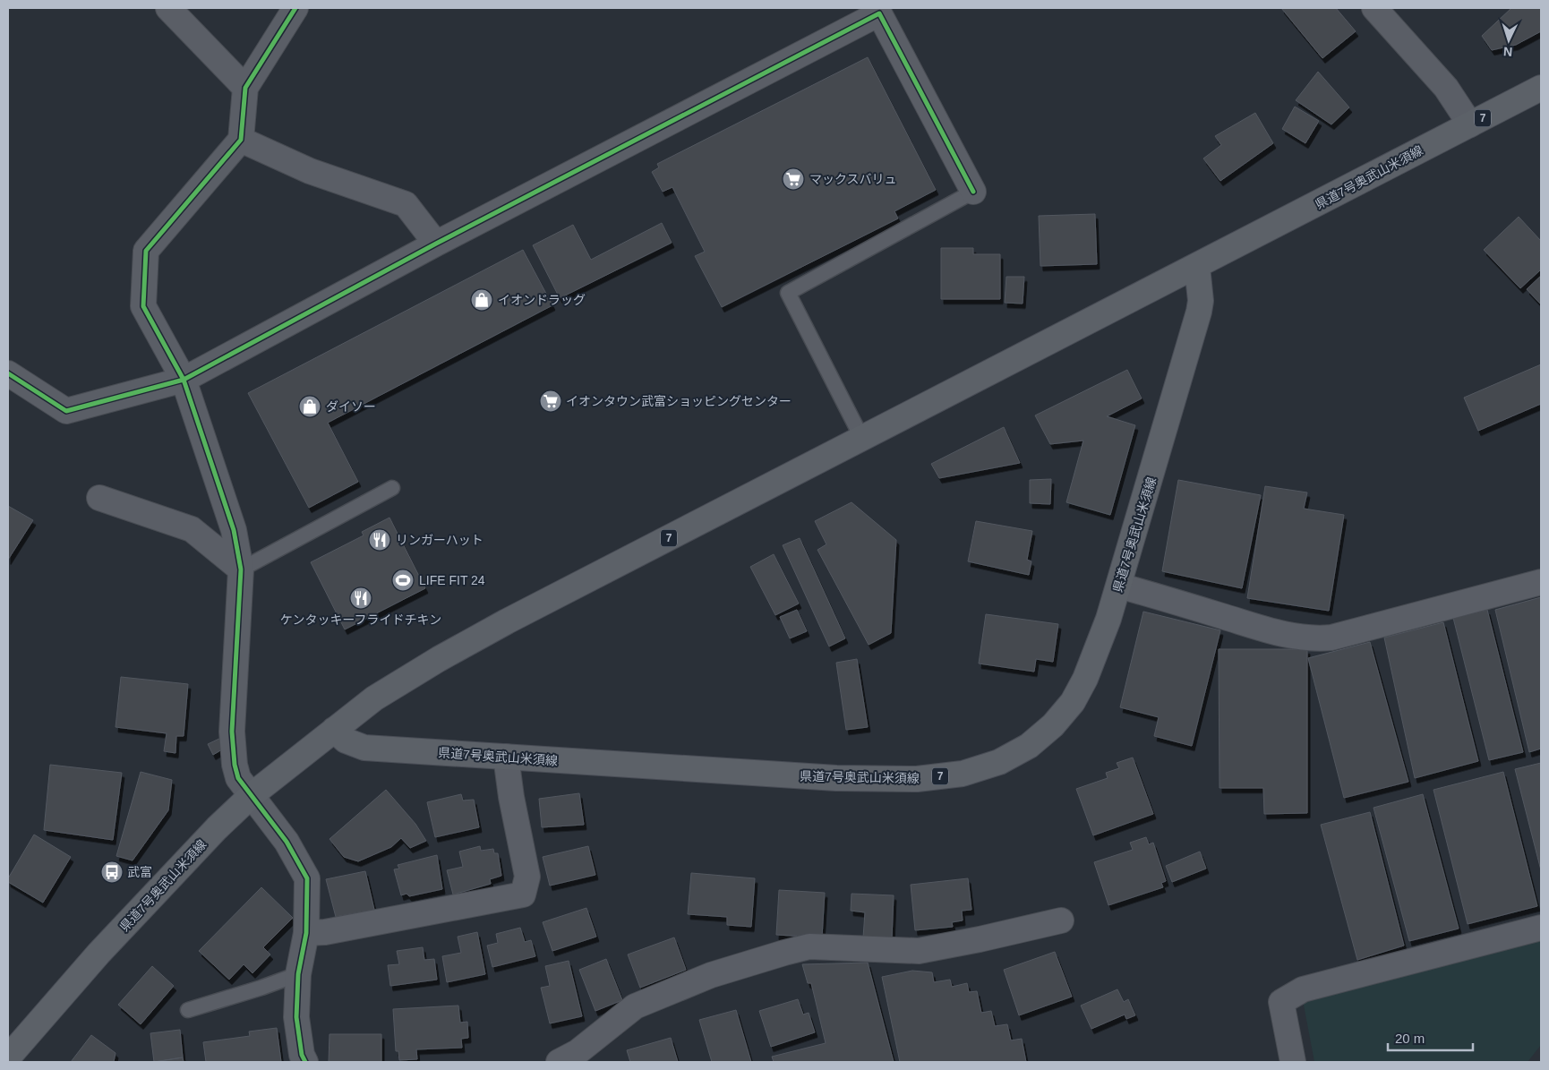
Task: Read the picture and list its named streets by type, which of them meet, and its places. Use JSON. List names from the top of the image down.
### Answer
{
  "streets": {
    "main road": ["7", "県道7号奥武山米須線"]
  },
  "places": {
    "supermarket": ["マックスバリュ", "イオンタウン武富ショッピングセンター"],
    "shop": ["イオンドラッグ", "ダイソー"],
    "restaurant": ["リンガーハット", "ケンタッキーフライドチキン"],
    "sports": ["LIFE FIT 24"],
    "bus stop": ["武富"]
  },
  "scale_bar": "20 m",
  "north": "bottom"
}
